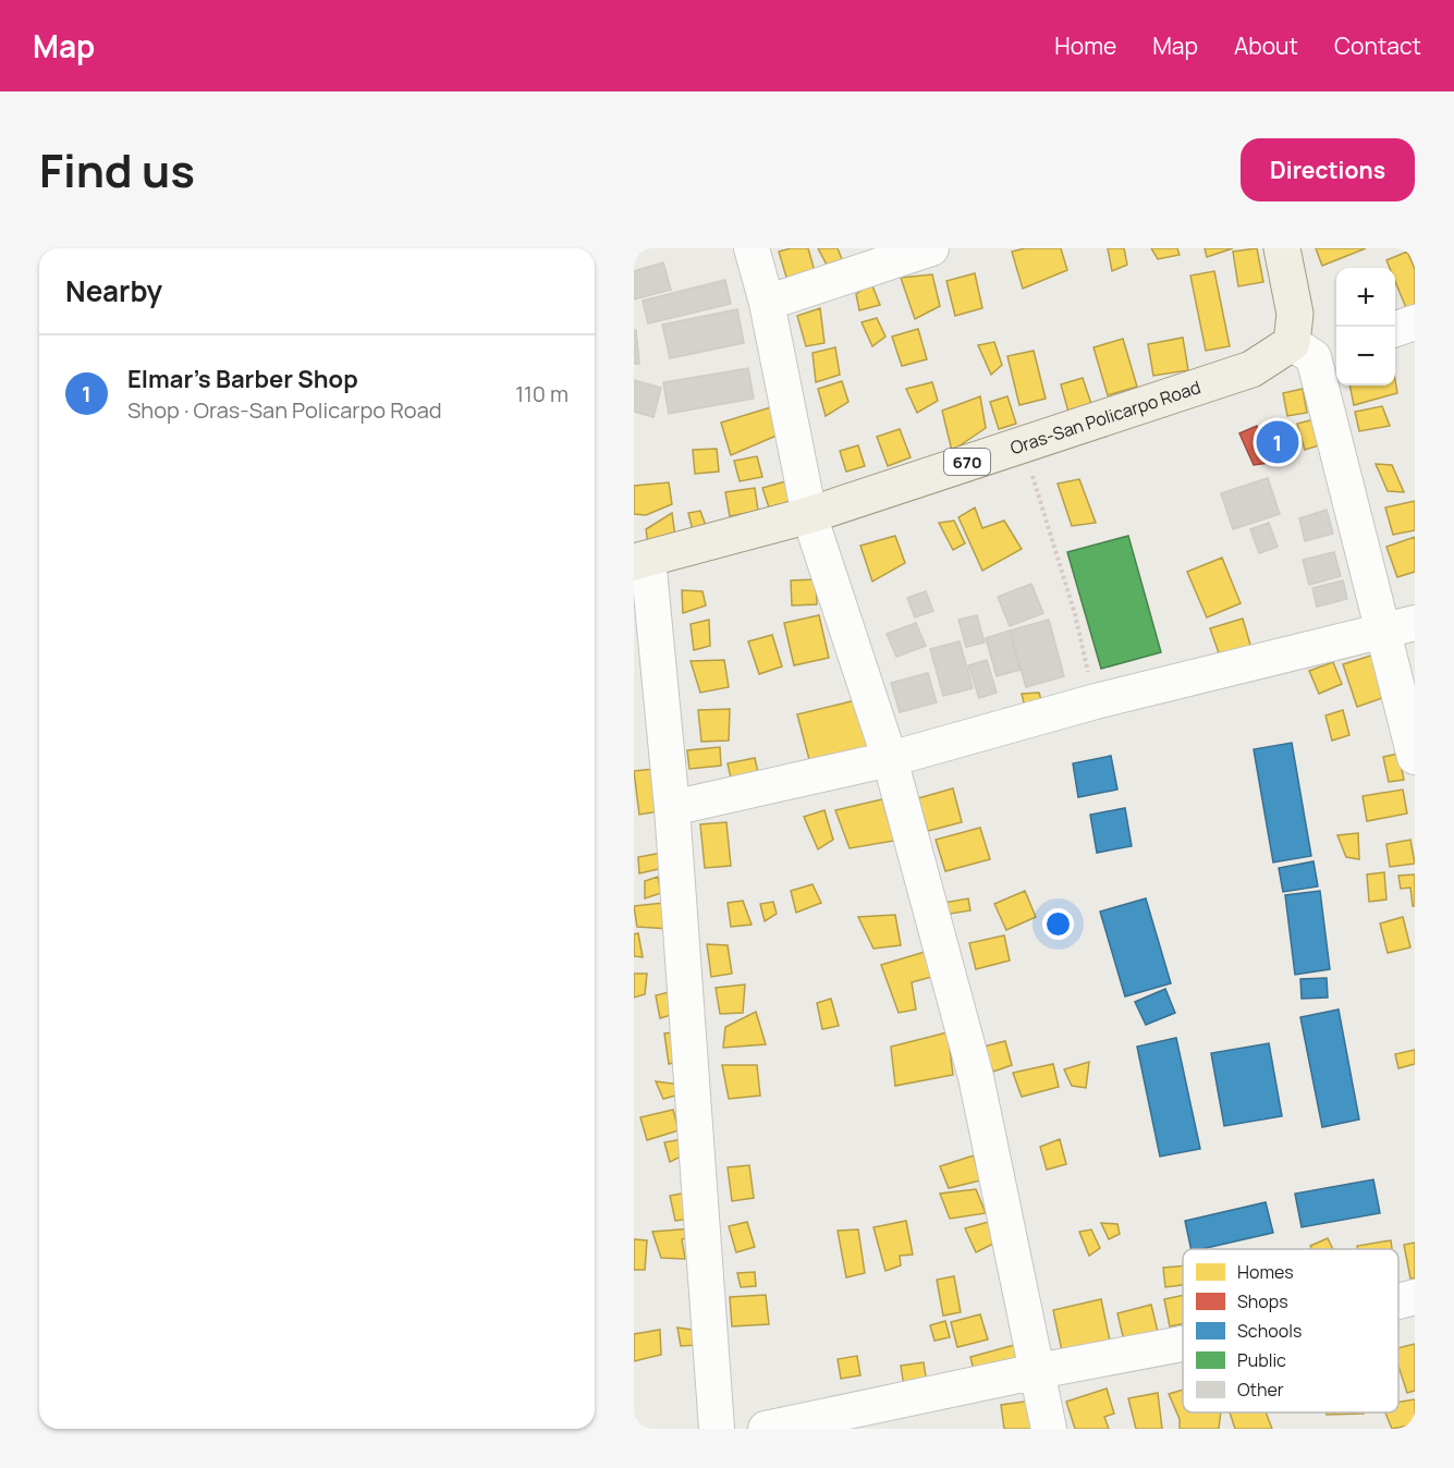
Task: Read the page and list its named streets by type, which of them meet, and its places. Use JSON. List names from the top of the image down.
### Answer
{
  "streets": {
    "main road": ["Oras-San Policarpo Road", "670"]
  },
  "legend": [
    "Homes",
    "Shops",
    "Schools",
    "Public",
    "Other"
  ],
  "page": {
    "header": "Map",
    "nav": [
      "Home",
      "Map",
      "About",
      "Contact"
    ],
    "title": "Find us",
    "buttons": "Directions",
    "heading": "Nearby",
    "map_buttons": ["+", "−"],
    "list": [
      {
        "mark": "1",
        "name": "Elmar's Barber Shop",
        "note": "Shop · Oras-San Policarpo Road",
        "value": "110 m"
      }
    ],
    "pins": "1"
  }
}
